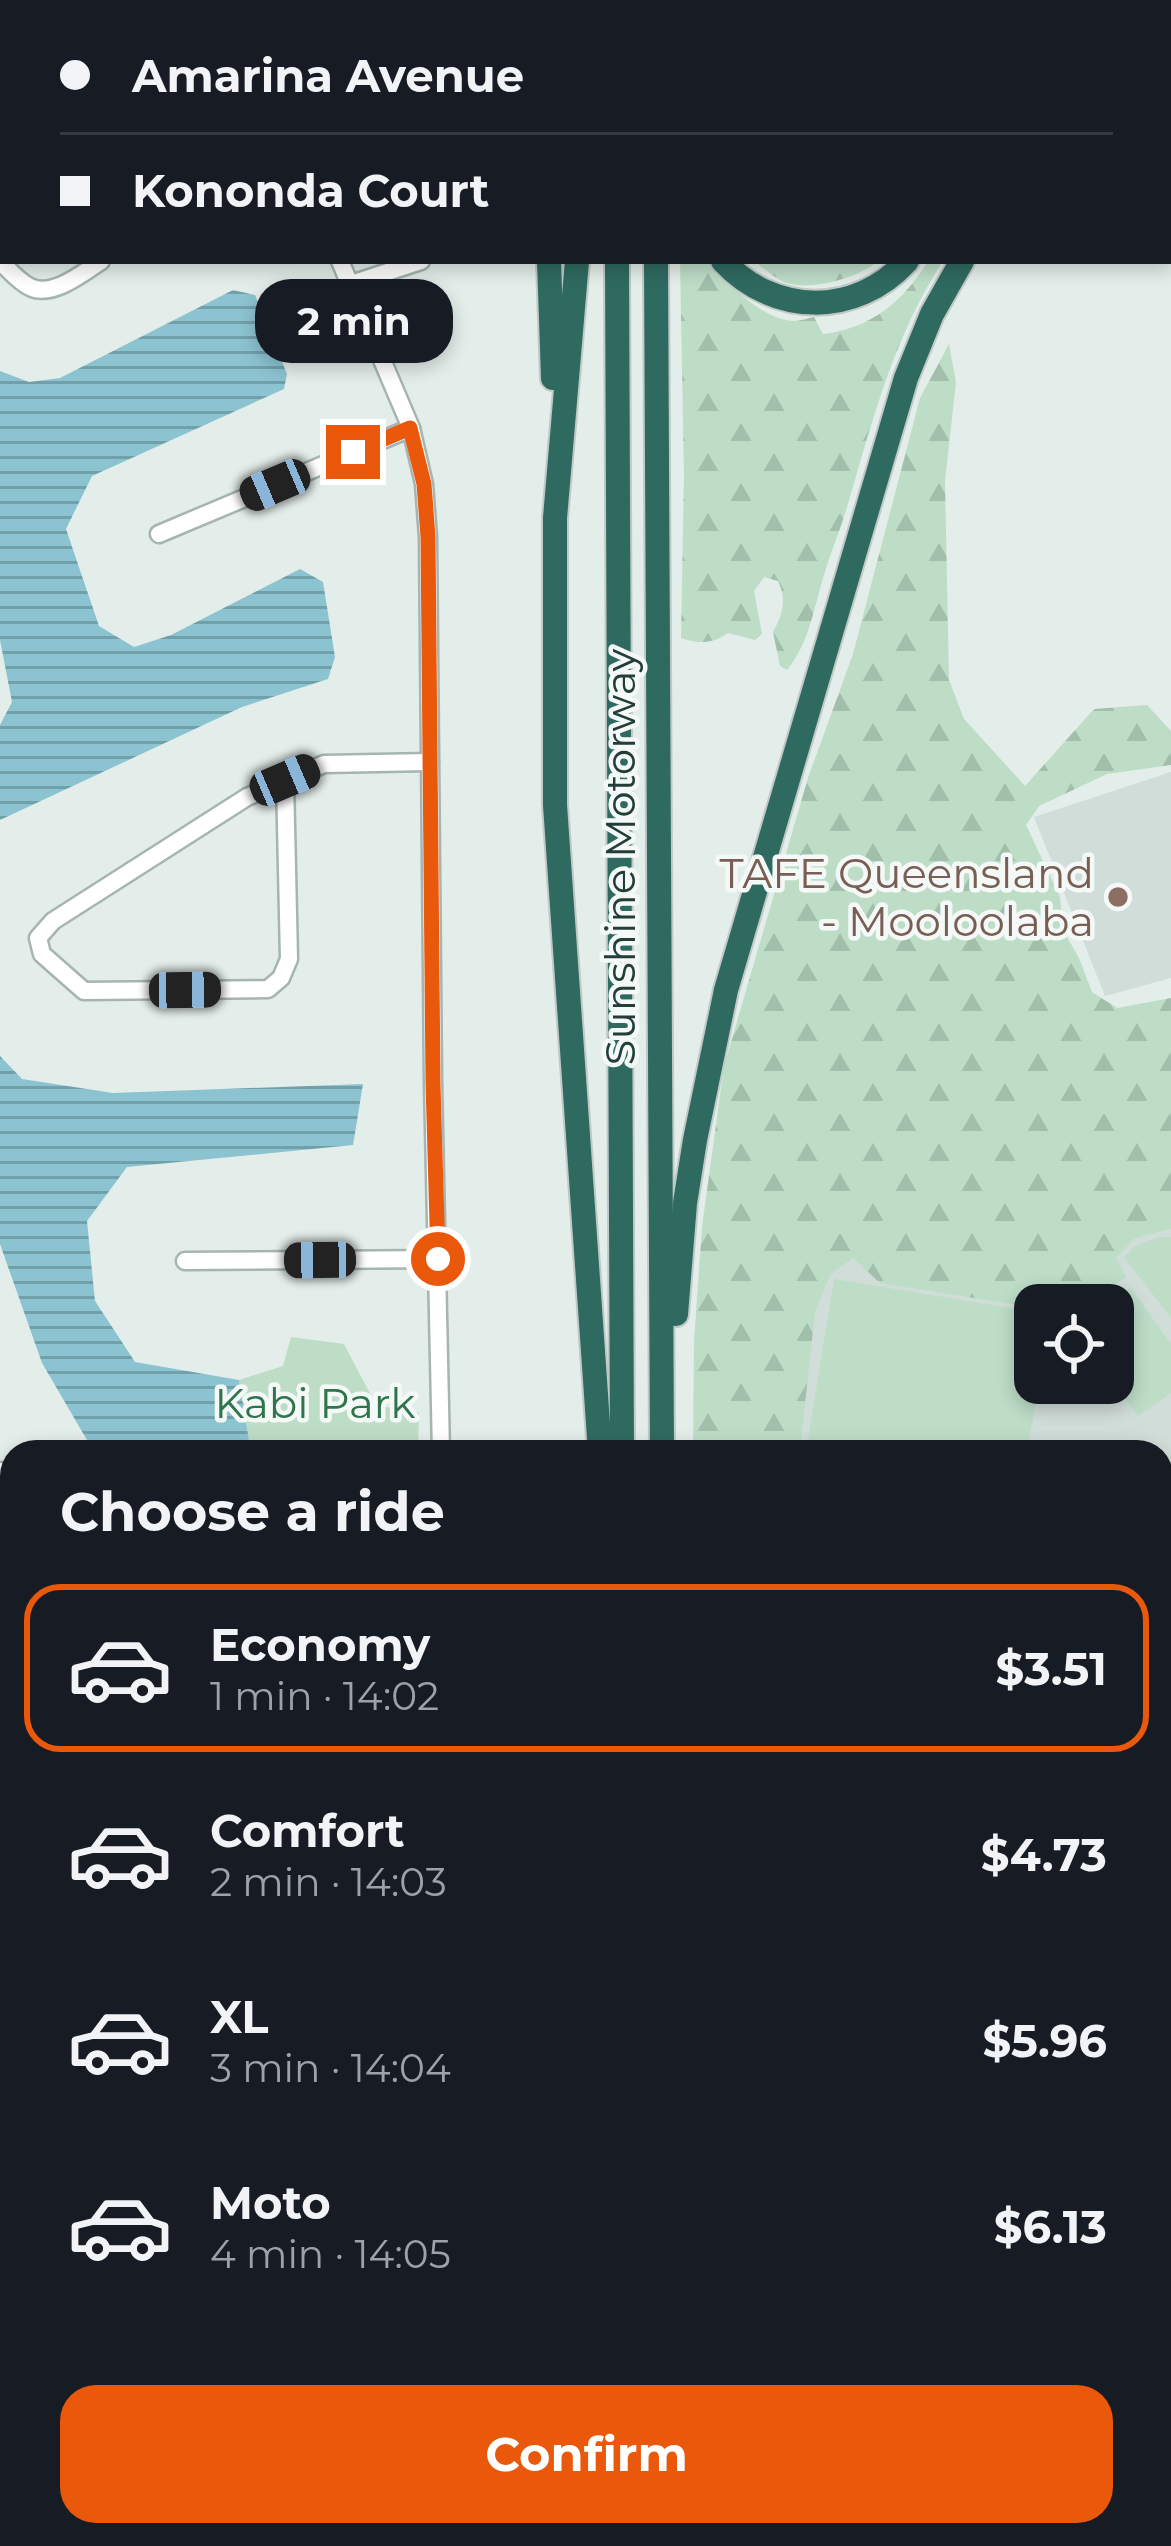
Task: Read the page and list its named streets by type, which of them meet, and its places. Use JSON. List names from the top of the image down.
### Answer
{
  "streets": {
    "highway": ["Sunshine Motorway"]
  },
  "parks": ["Kabi Park"],
  "places": ["TAFE Queensland - Mooloolaba"],
  "page": {
    "banner": ["Amarina Avenue", "Kononda Court"],
    "bubble": "2 min",
    "heading": "Choose a ride",
    "list": [
      {
        "name": "Economy",
        "note": "1 min · 14:02",
        "value": "$3.51"
      },
      {
        "name": "Comfort",
        "note": "2 min · 14:03",
        "value": "$4.73"
      },
      {
        "name": "XL",
        "note": "3 min · 14:04",
        "value": "$5.96"
      },
      {
        "name": "Moto",
        "note": "4 min · 14:05",
        "value": "$6.13"
      }
    ],
    "buttons": "Confirm"
  }
}
